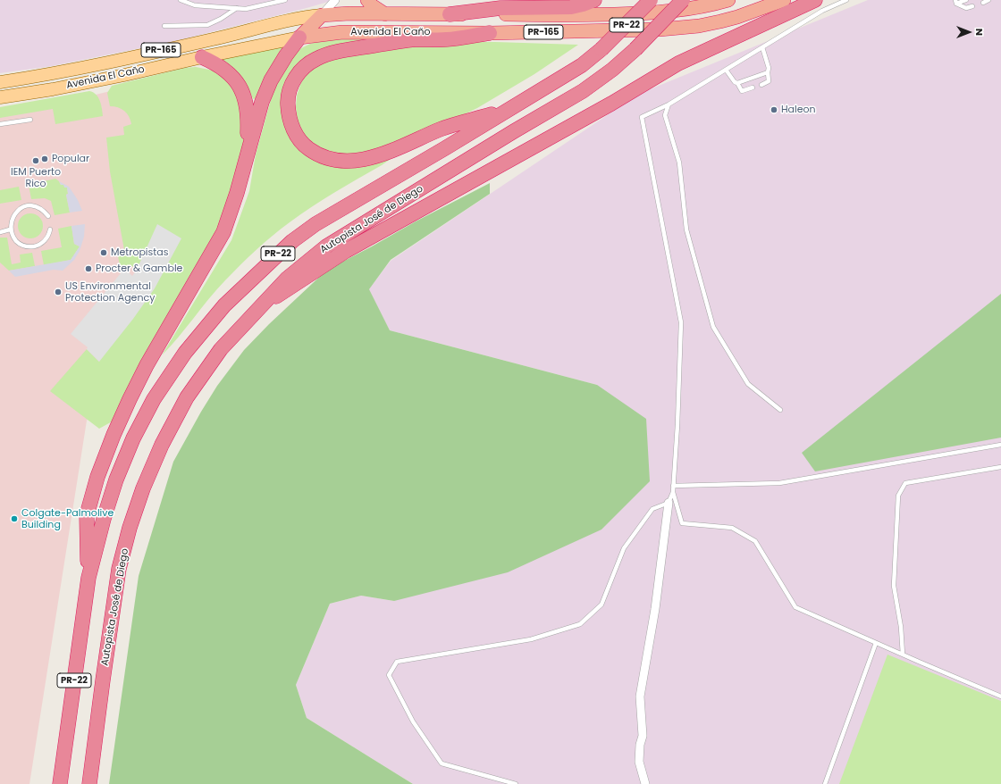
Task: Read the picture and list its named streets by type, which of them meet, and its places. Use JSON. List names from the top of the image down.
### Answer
{
  "streets": {
    "highway": [
      "PR-22",
      "Avenida El Caño",
      "PR-165",
      "Autopista José de Diego"
    ]
  },
  "places": [
    "Haleon",
    "Popular",
    "IEM Puerto Rico",
    "Metropistas",
    "Procter & Gamble",
    "US Environmental Protection Agency",
    "Colgate-Palmolive Building"
  ],
  "north": "right"
}
